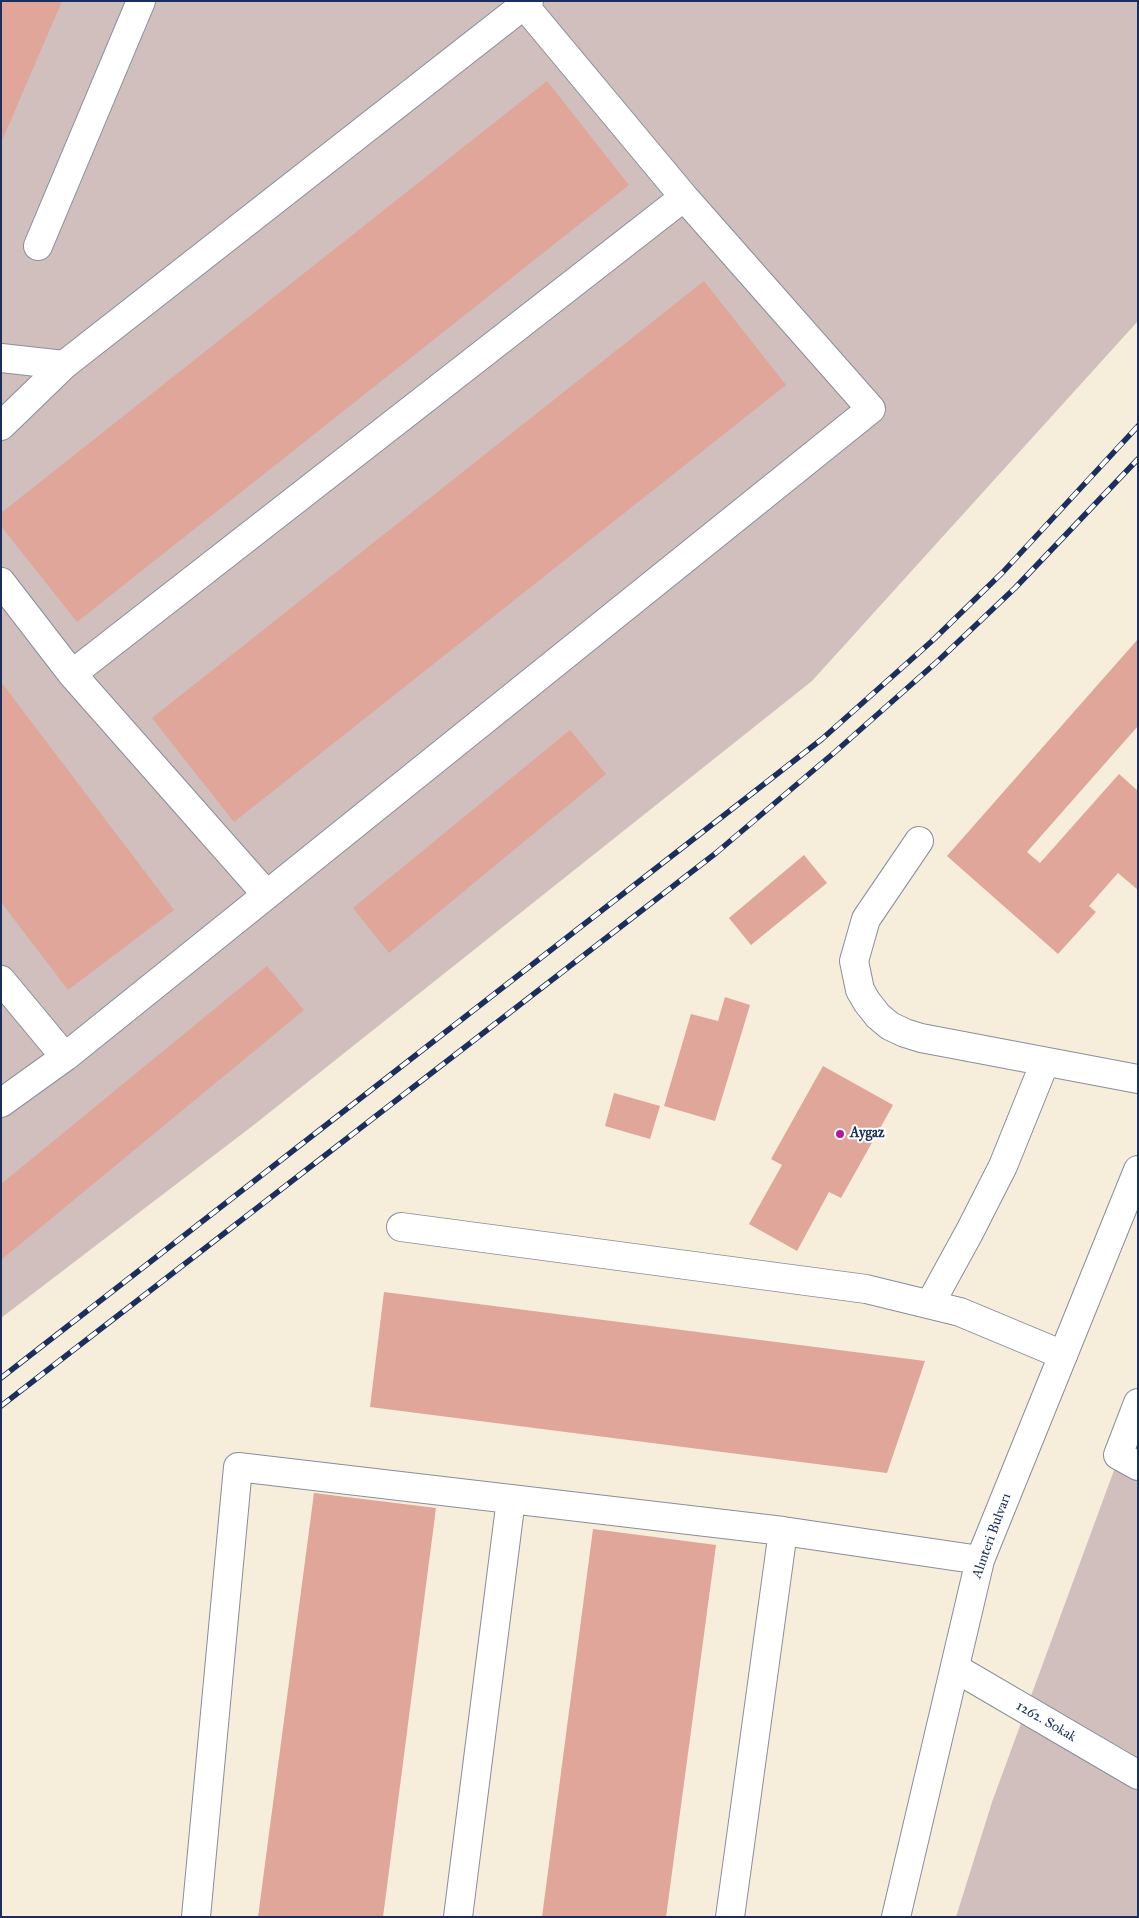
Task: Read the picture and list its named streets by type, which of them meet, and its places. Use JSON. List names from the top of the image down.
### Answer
{
  "streets": {
    "street": ["Alınteri Bulvarı", "1262. Sokak"]
  },
  "crossings": [
    ["Alınteri Bulvarı", "1262. Sokak"]
  ],
  "places": ["Aygaz"]
}
